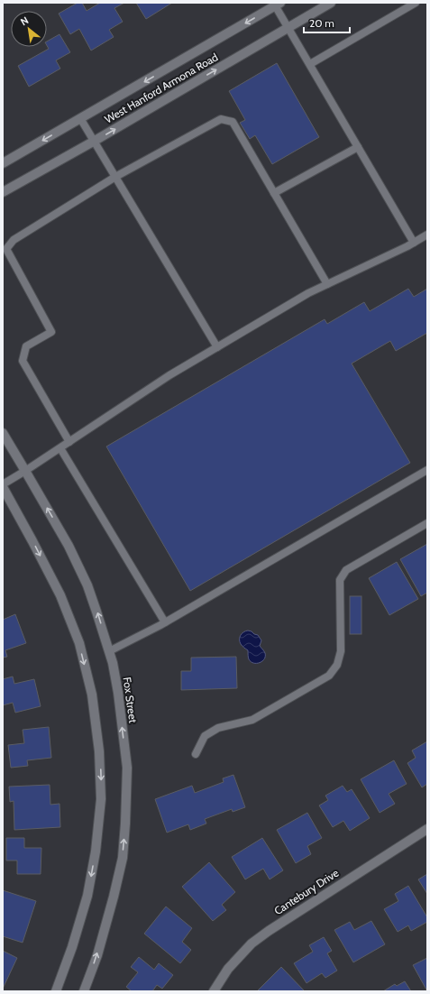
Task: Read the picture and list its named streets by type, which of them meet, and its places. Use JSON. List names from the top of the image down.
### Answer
{
  "streets": {
    "street": ["West Hanford Armona Road", "Fox Street", "Cantebury Drive"]
  },
  "scale_bar": "20 m",
  "north": "top left"
}
